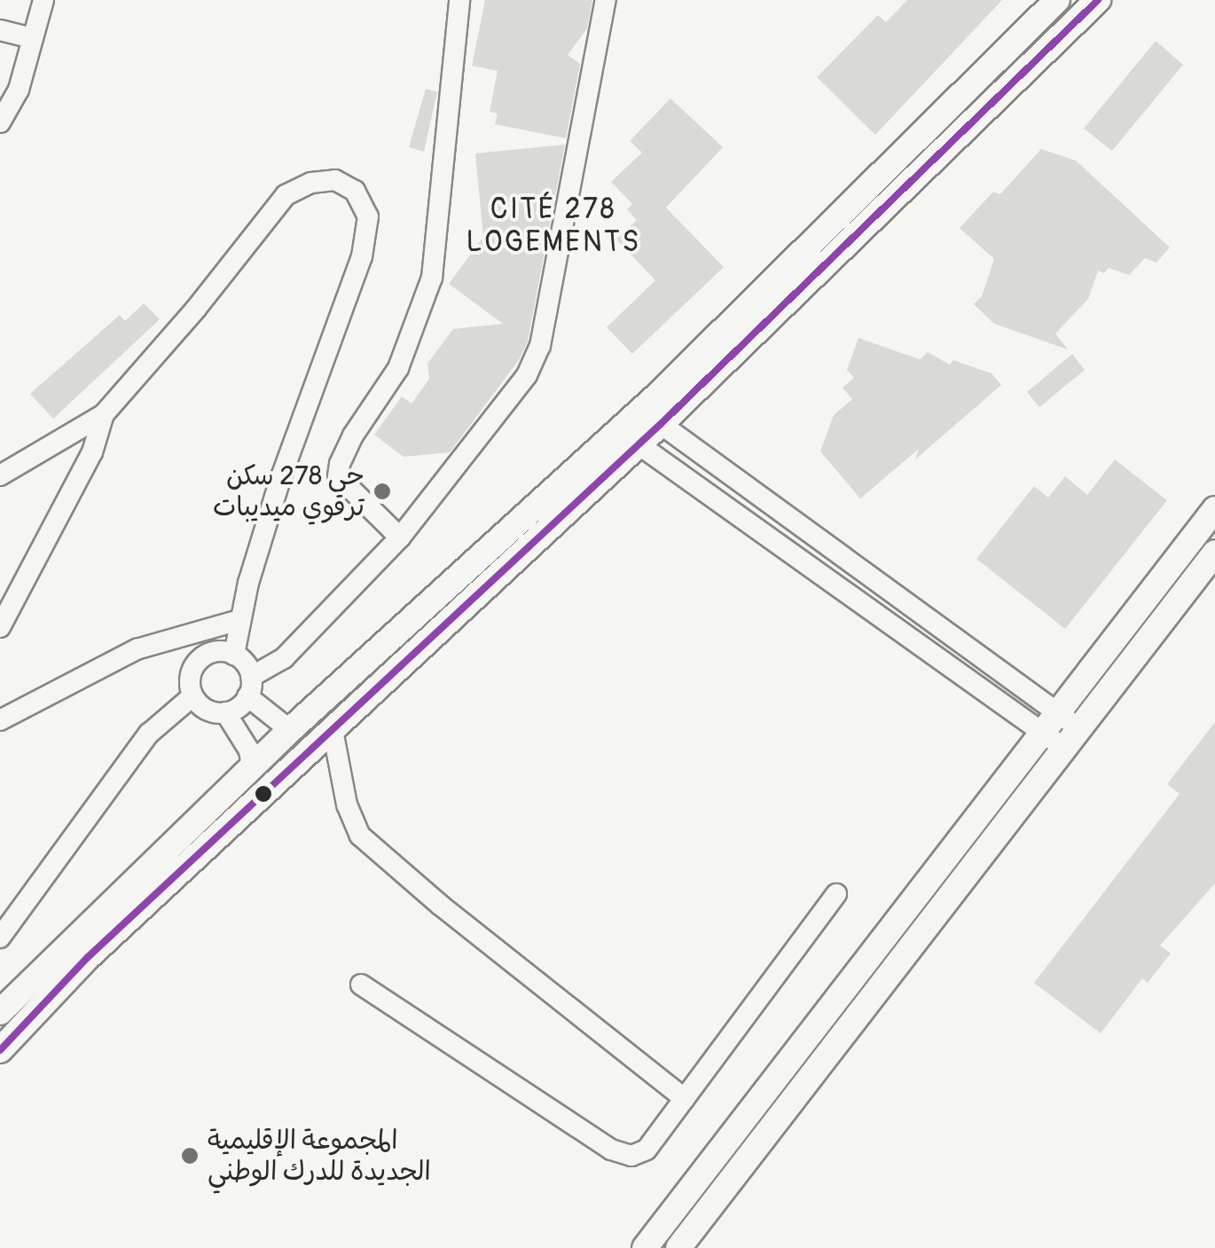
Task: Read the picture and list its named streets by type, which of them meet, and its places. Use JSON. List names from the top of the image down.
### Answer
{
  "districts": ["CITÉ 278 LOGEMENTS"],
  "places": ["حي 278 سكن ترقوي ميديبات", "المجموعة الإقليمية الجديدة للدرك الوطني"]
}
